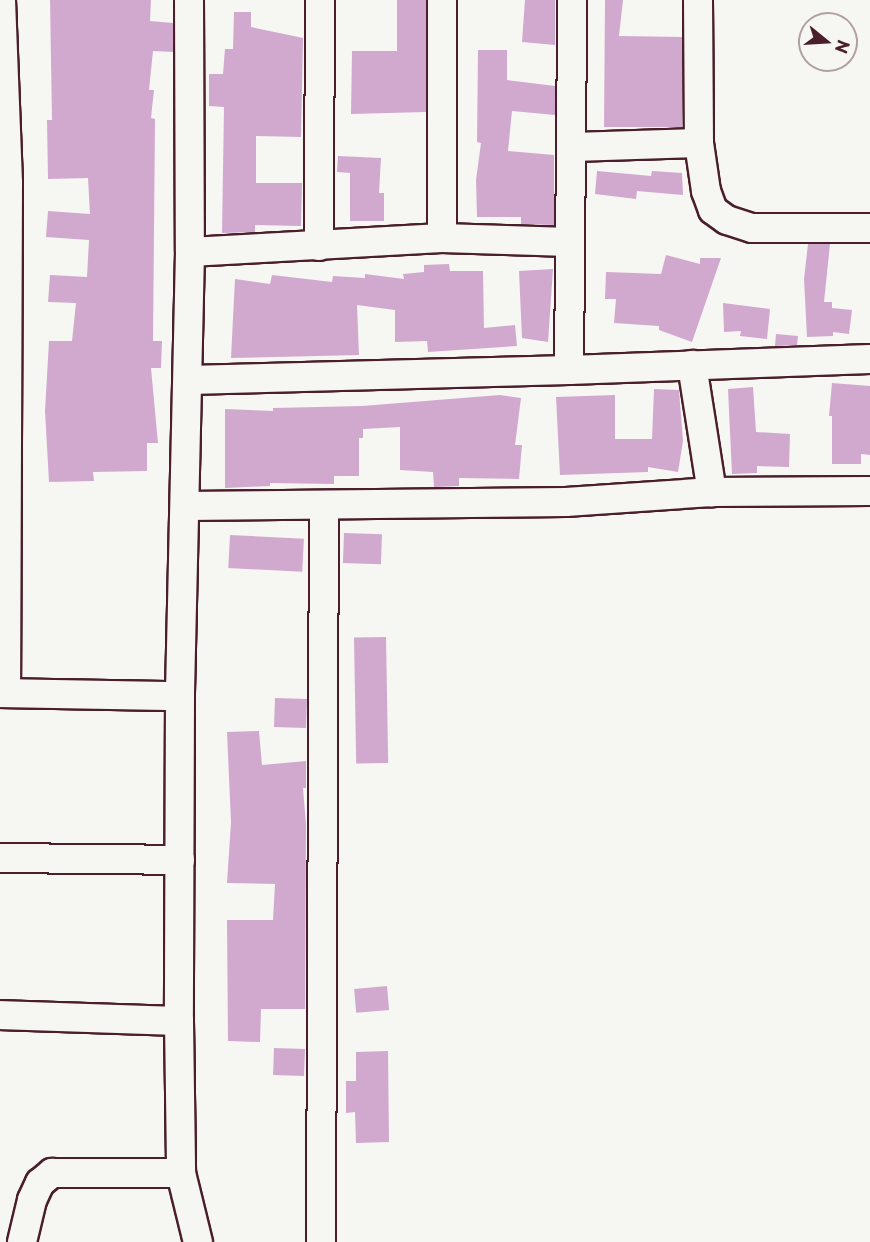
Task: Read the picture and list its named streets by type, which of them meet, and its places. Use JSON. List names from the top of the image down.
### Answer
{
  "north": "right"
}
